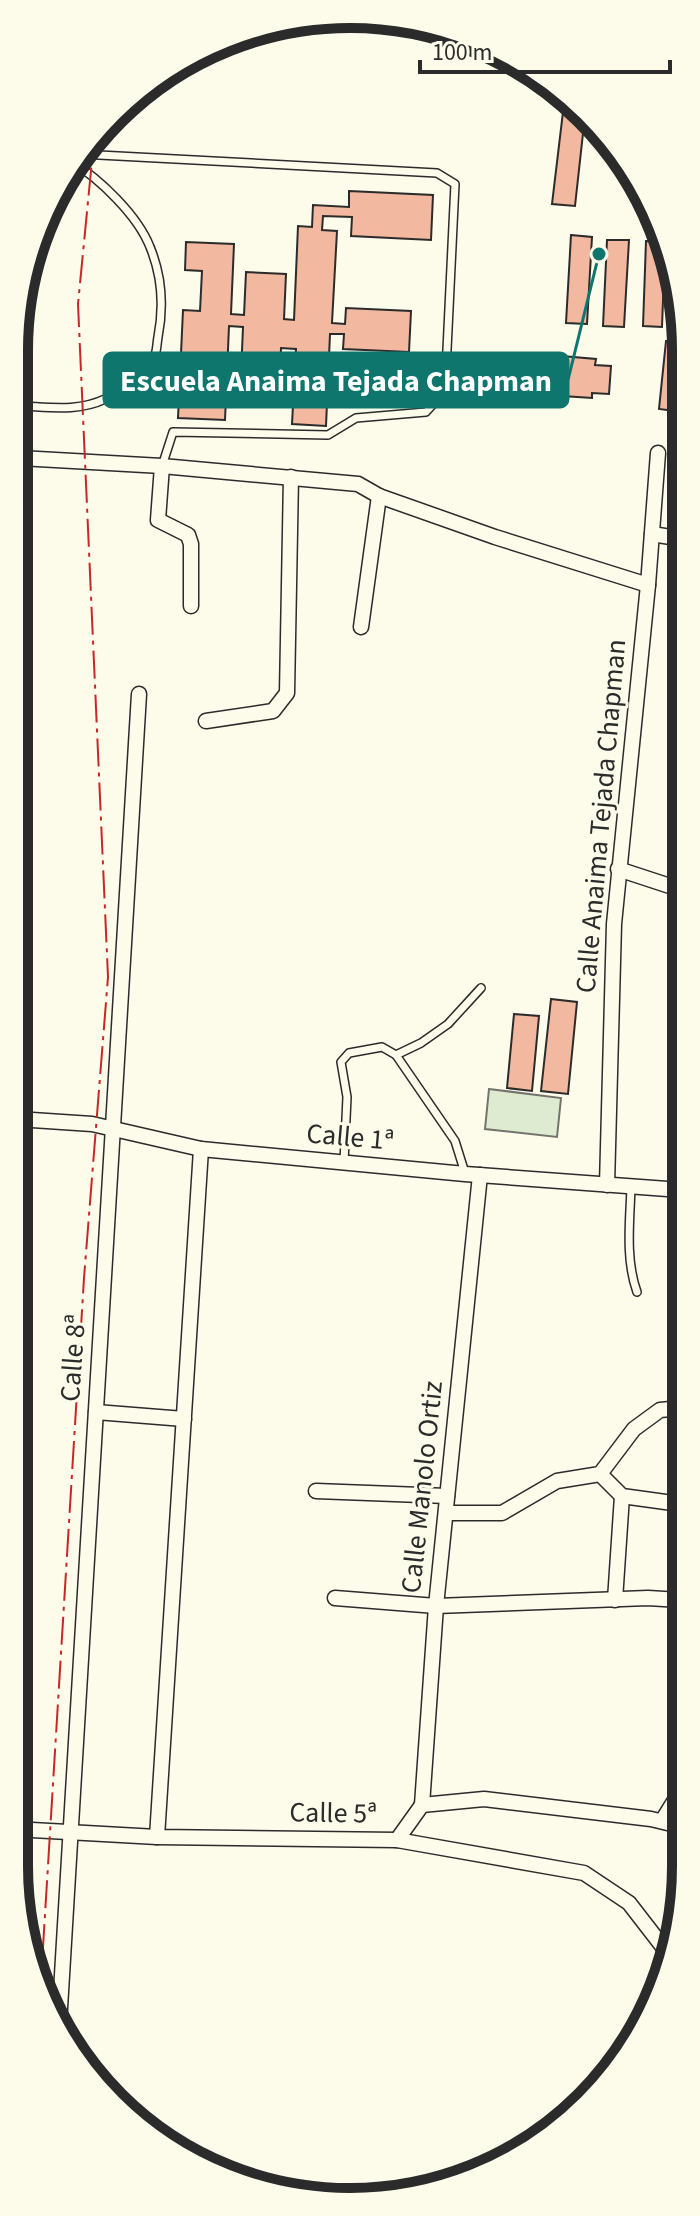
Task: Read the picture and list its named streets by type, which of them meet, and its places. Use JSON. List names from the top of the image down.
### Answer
{
  "streets": {
    "street": [
      "Calle Anaima Tejada Chapman",
      "Calle 1ª",
      "Calle 8ª",
      "Calle Manolo Ortiz",
      "Calle 5ª"
    ]
  },
  "crossings": [
    ["Calle Anaima Tejada Chapman", "Calle 1ª"],
    ["Calle 1ª", "Calle 8ª"],
    ["Calle 1ª", "Calle Manolo Ortiz"],
    ["Calle 8ª", "Calle 5ª"],
    ["Calle Manolo Ortiz", "Calle 5ª"]
  ],
  "places": ["Escuela Anaima Tejada Chapman"],
  "scale_bar": "100 m"
}
